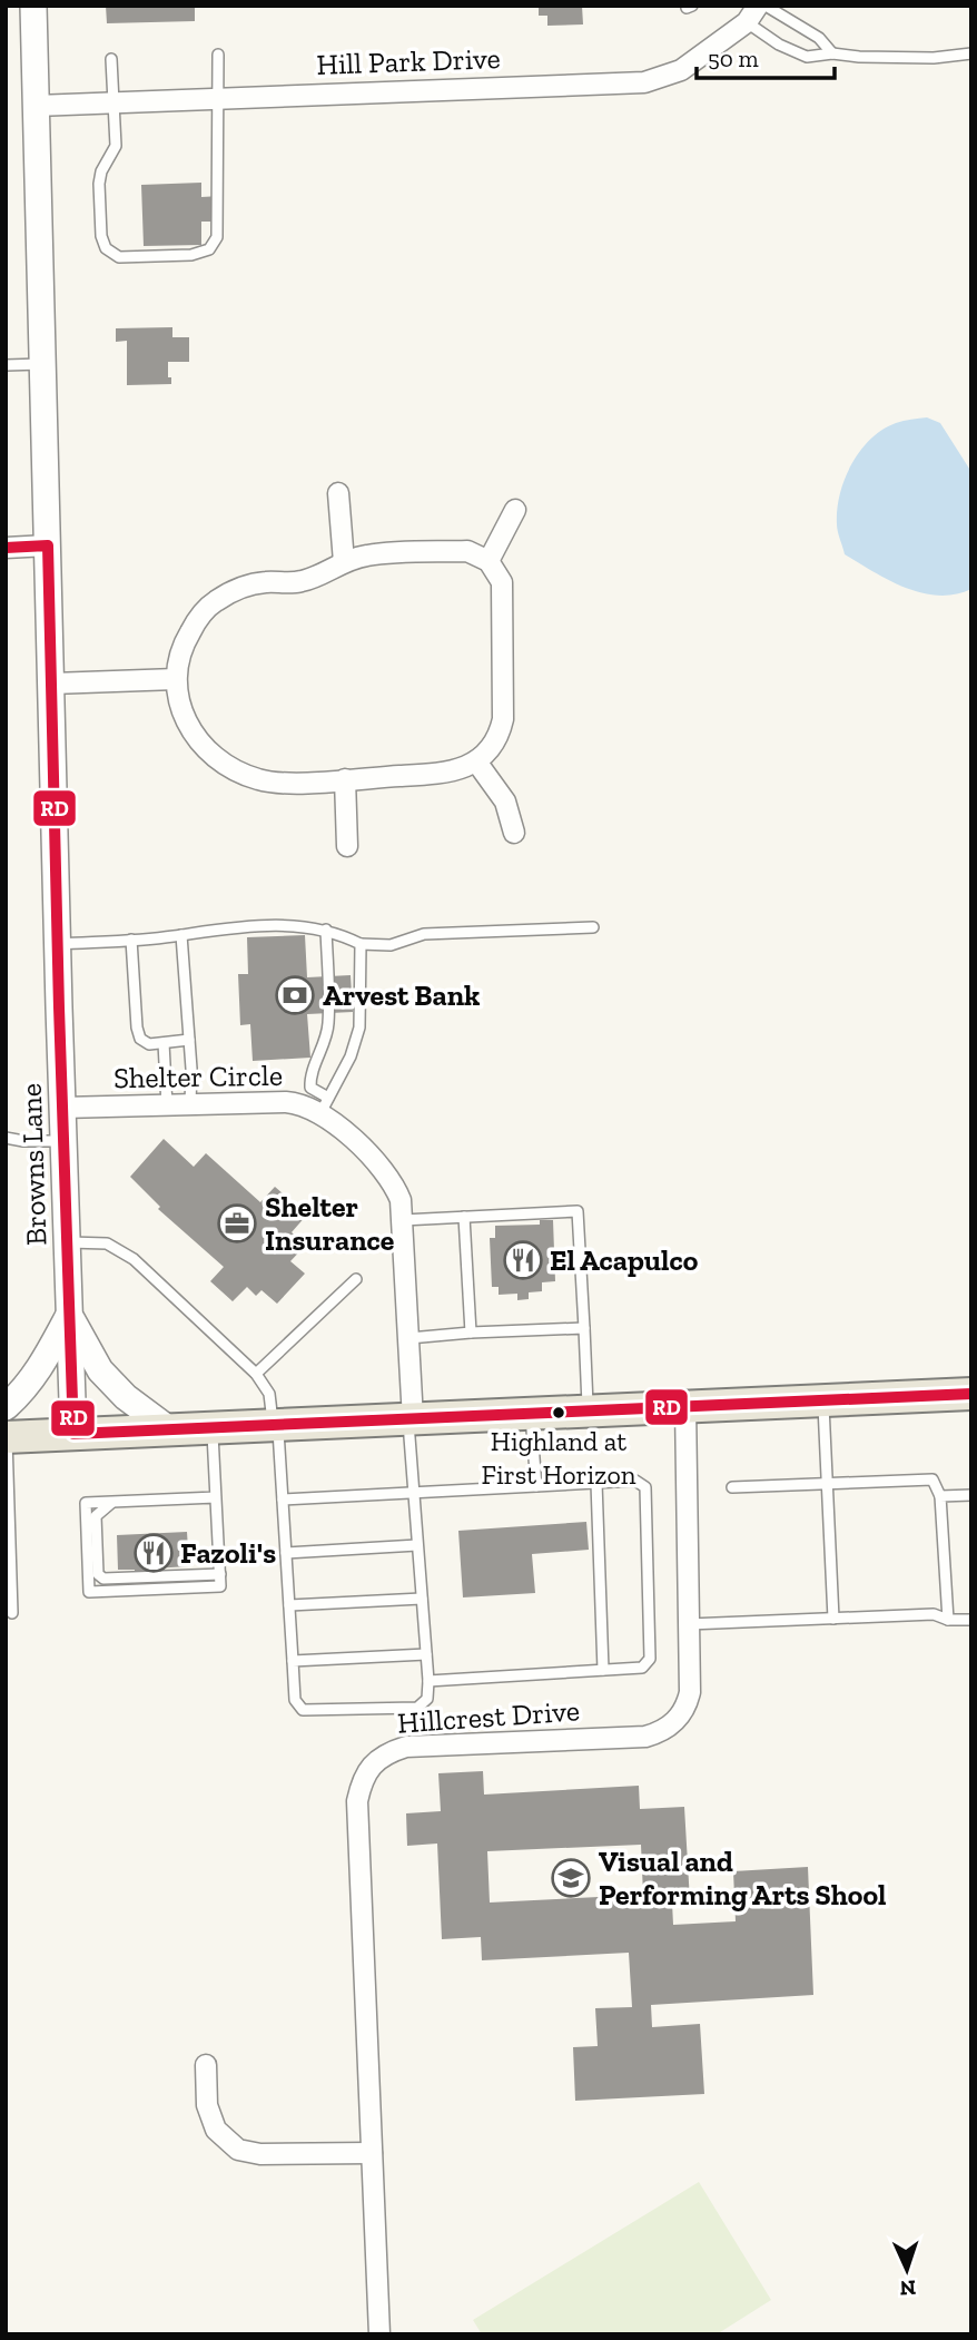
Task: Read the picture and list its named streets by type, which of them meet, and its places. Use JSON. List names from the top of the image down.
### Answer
{
  "streets": {
    "street": [
      "Hill Park Drive",
      "Shelter Circle",
      "Browns Lane",
      "Hillcrest Drive"
    ]
  },
  "crossings": [
    ["Hill Park Drive", "Browns Lane"],
    ["Shelter Circle", "Browns Lane"]
  ],
  "places": {
    "bank": ["Arvest Bank"],
    "office": ["Shelter Insurance"],
    "restaurant": ["El Acapulco", "Fazoli's"],
    "other": ["Highland at First Horizon"],
    "school or university": ["Visual and Performing Arts Shool"]
  },
  "lines": ["transit line RD"],
  "scale_bar": "50 m",
  "north": "bottom"
}
